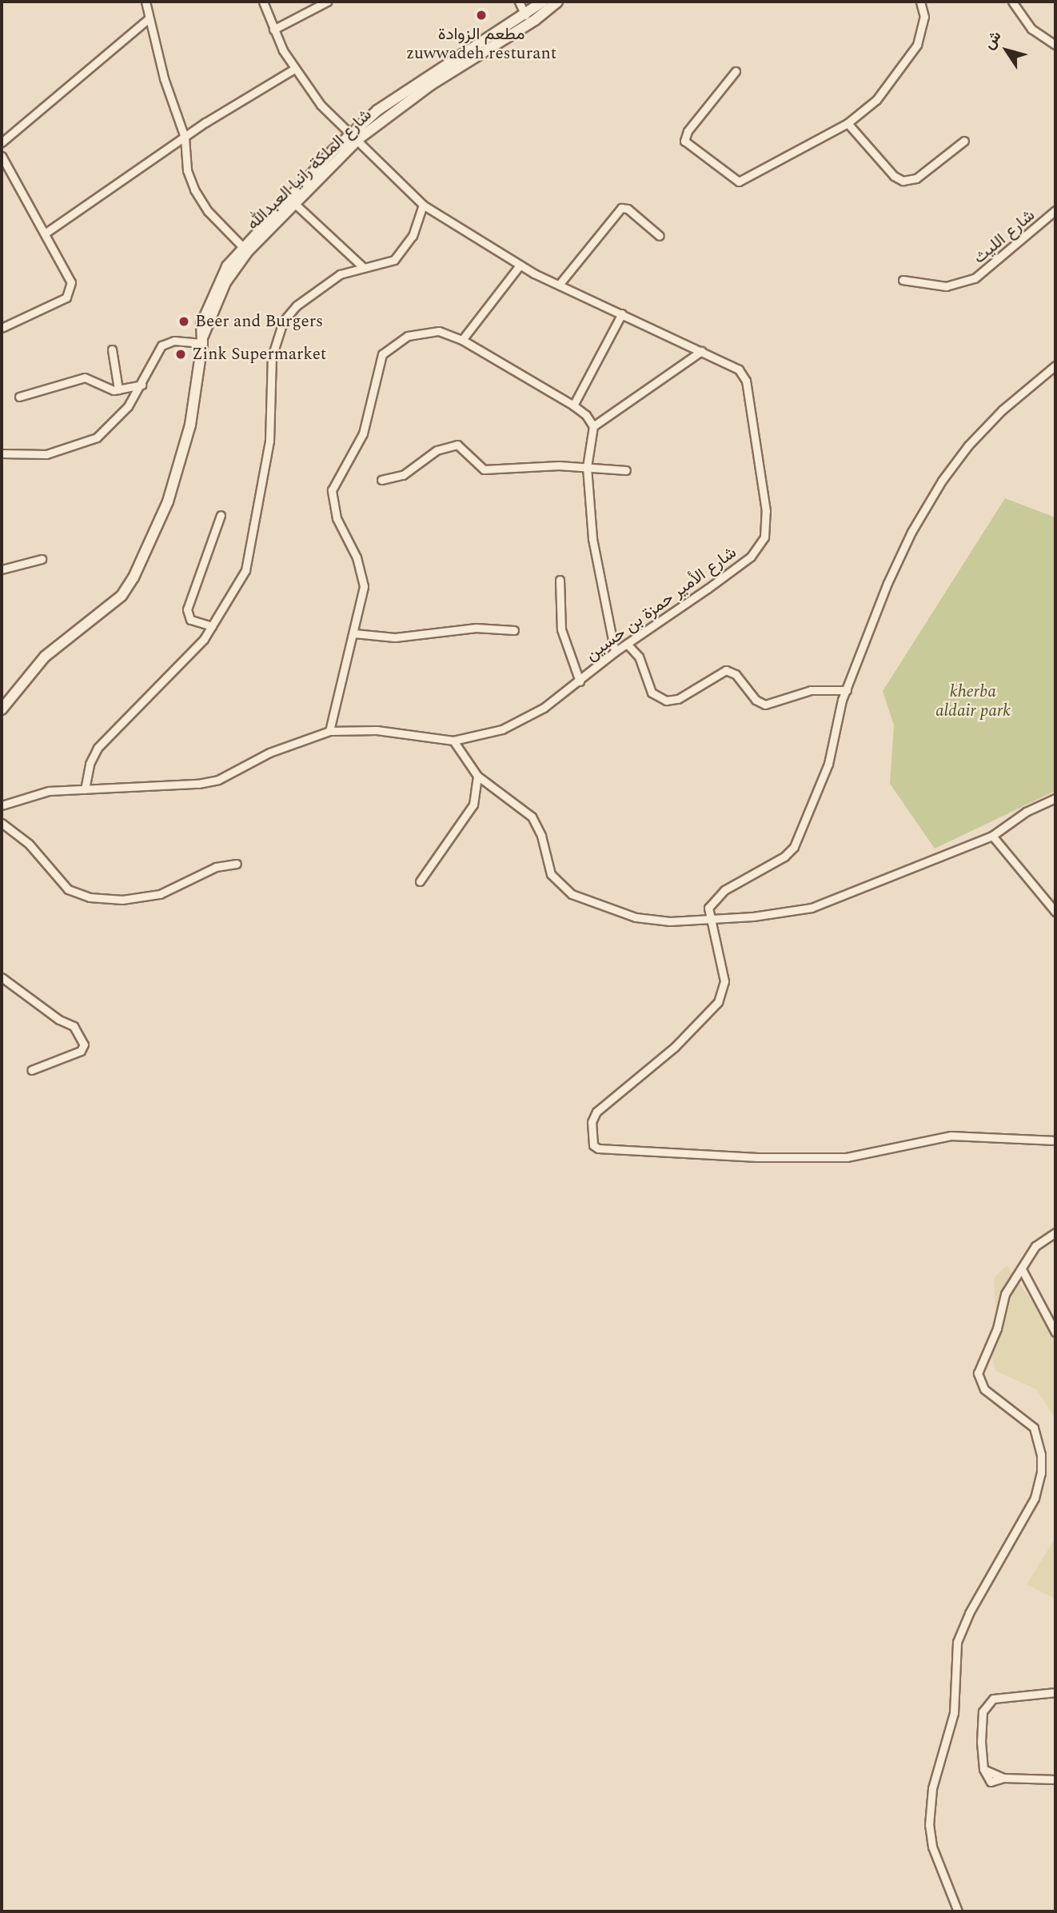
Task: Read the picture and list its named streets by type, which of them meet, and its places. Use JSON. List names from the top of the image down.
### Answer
{
  "streets": {
    "main road": ["شارع الملكة رانيا العبدالله"],
    "street": ["شارع الليث", "شارع الأمير حمزة بن حسين"]
  },
  "crossings": [
    ["شارع الملكة رانيا العبدالله", "شارع الأمير حمزة بن حسين"]
  ],
  "parks": ["kherba aldair park"],
  "places": ["مطعم الزوادة zuwwadeh resturant", "Beer and Burgers", "Zink Supermarket"],
  "north": "top left"
}
